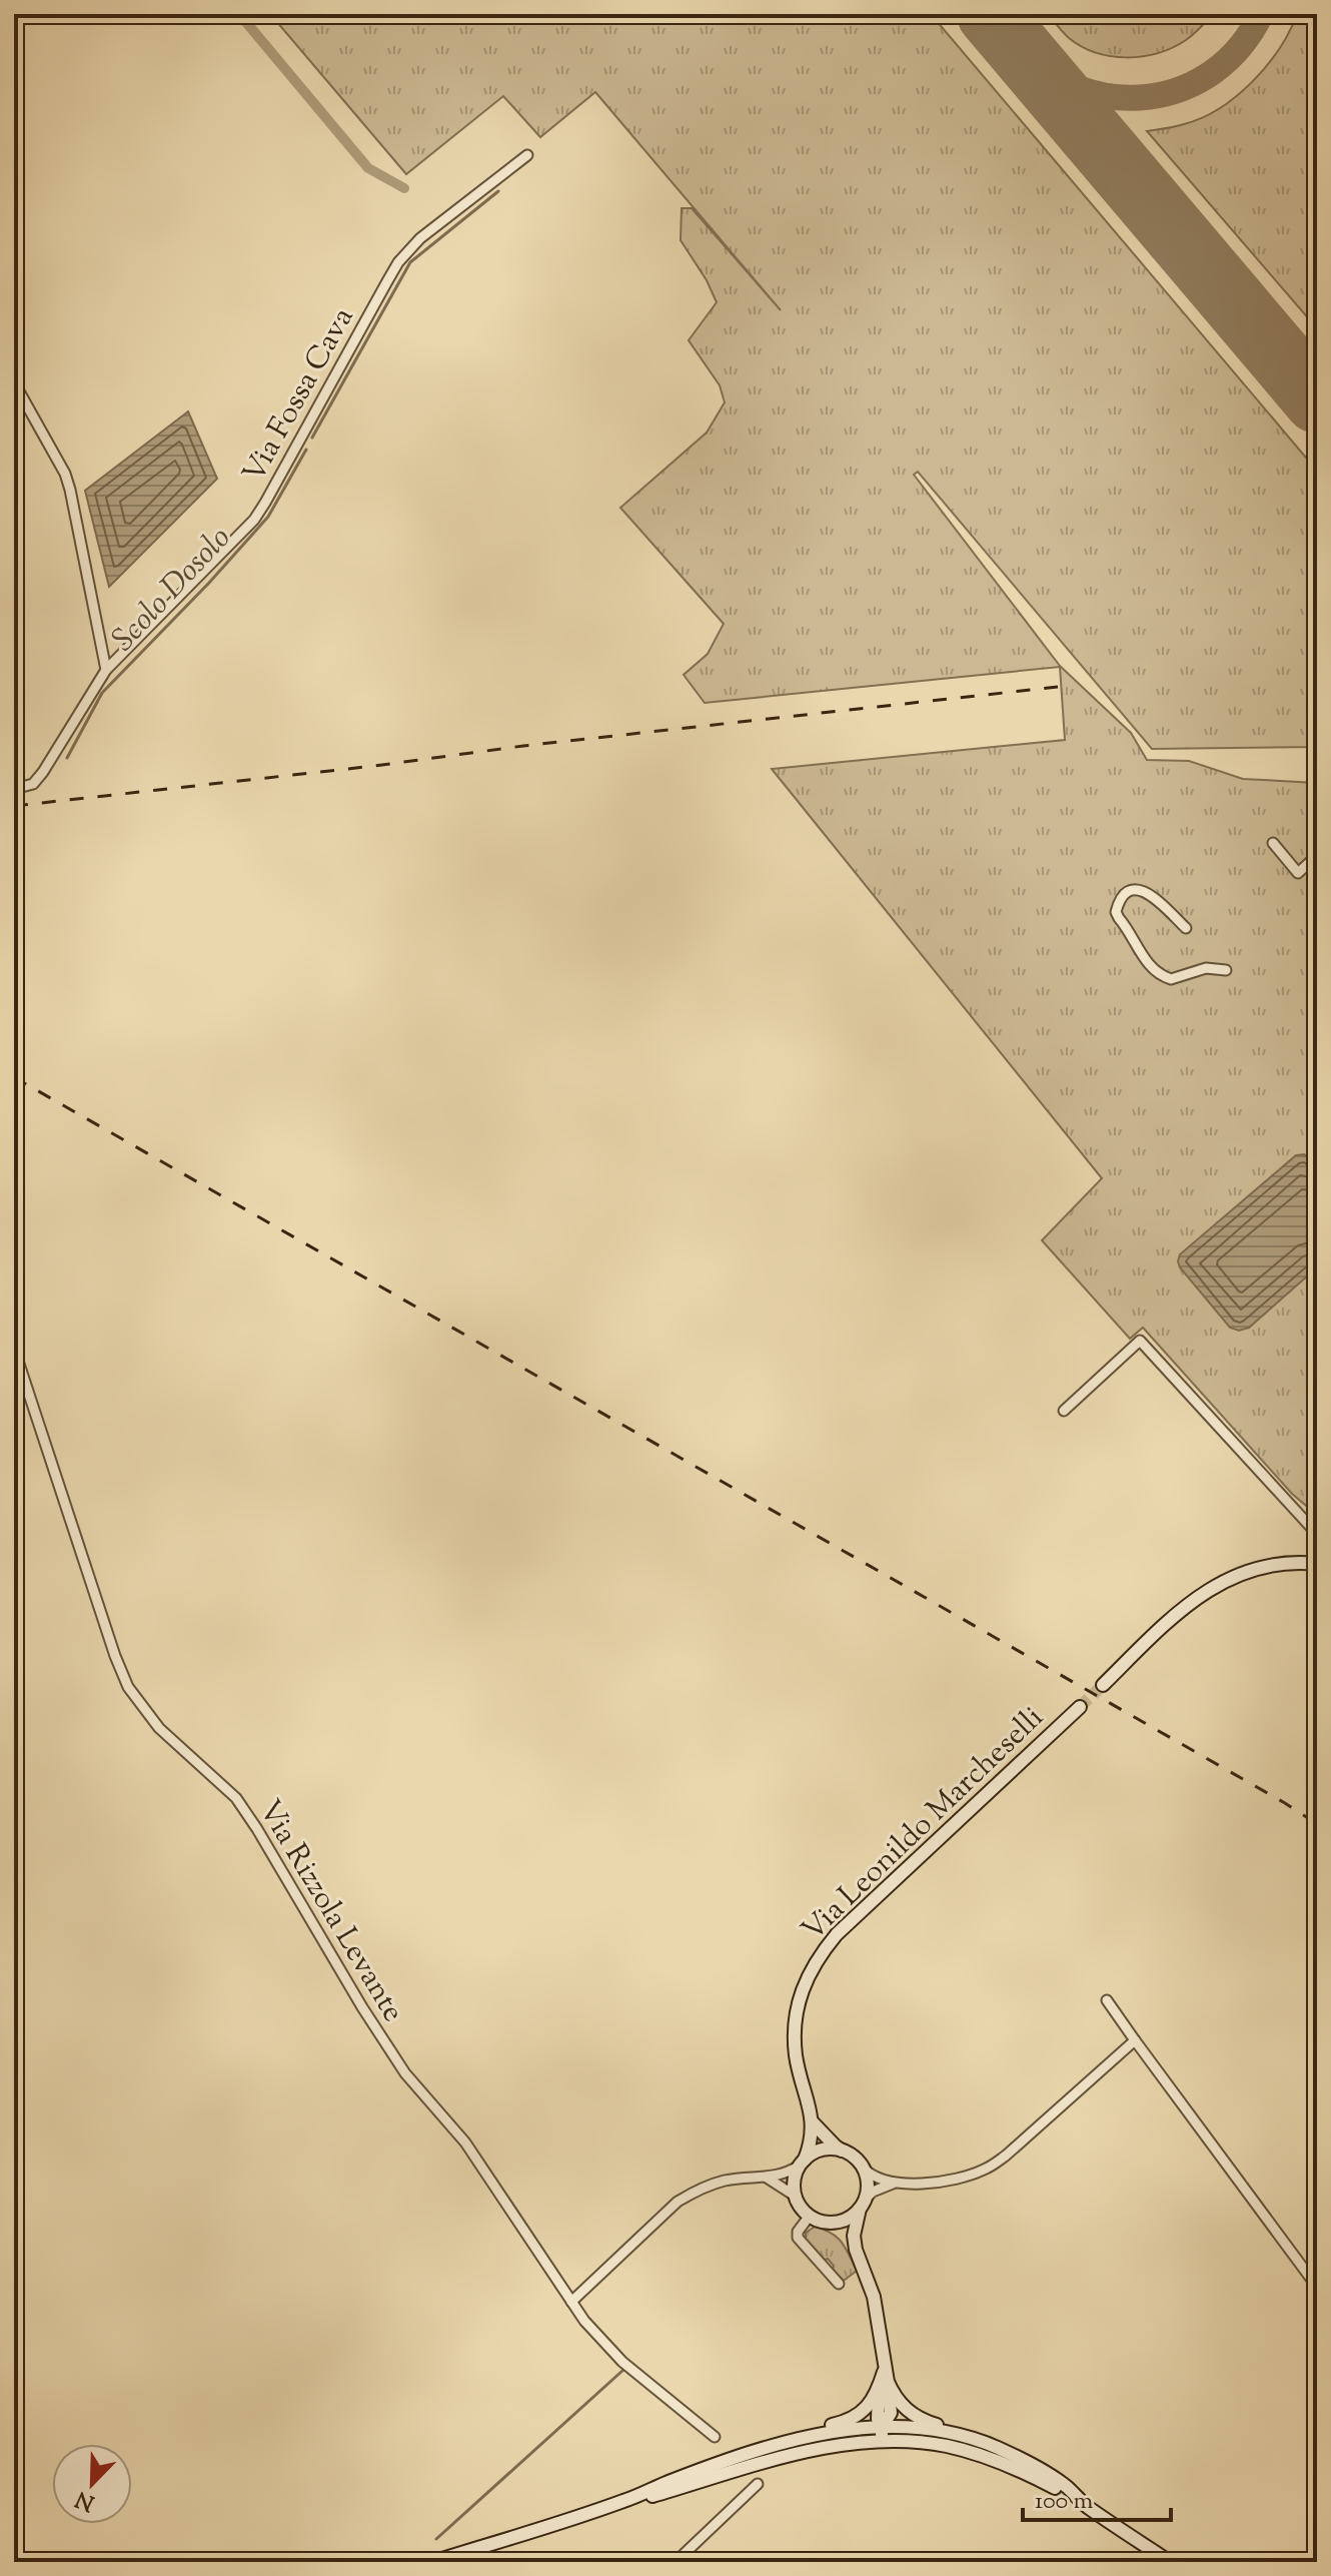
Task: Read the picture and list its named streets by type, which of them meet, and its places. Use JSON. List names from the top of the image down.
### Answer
{
  "streets": {
    "street": ["Via Fossa Cava", "Via Leonildo Marcheselli", "Via Rizzola Levante"]
  },
  "water": ["Scolo Dosolo"],
  "scale_bar": "100 m",
  "north": "bottom left"
}
